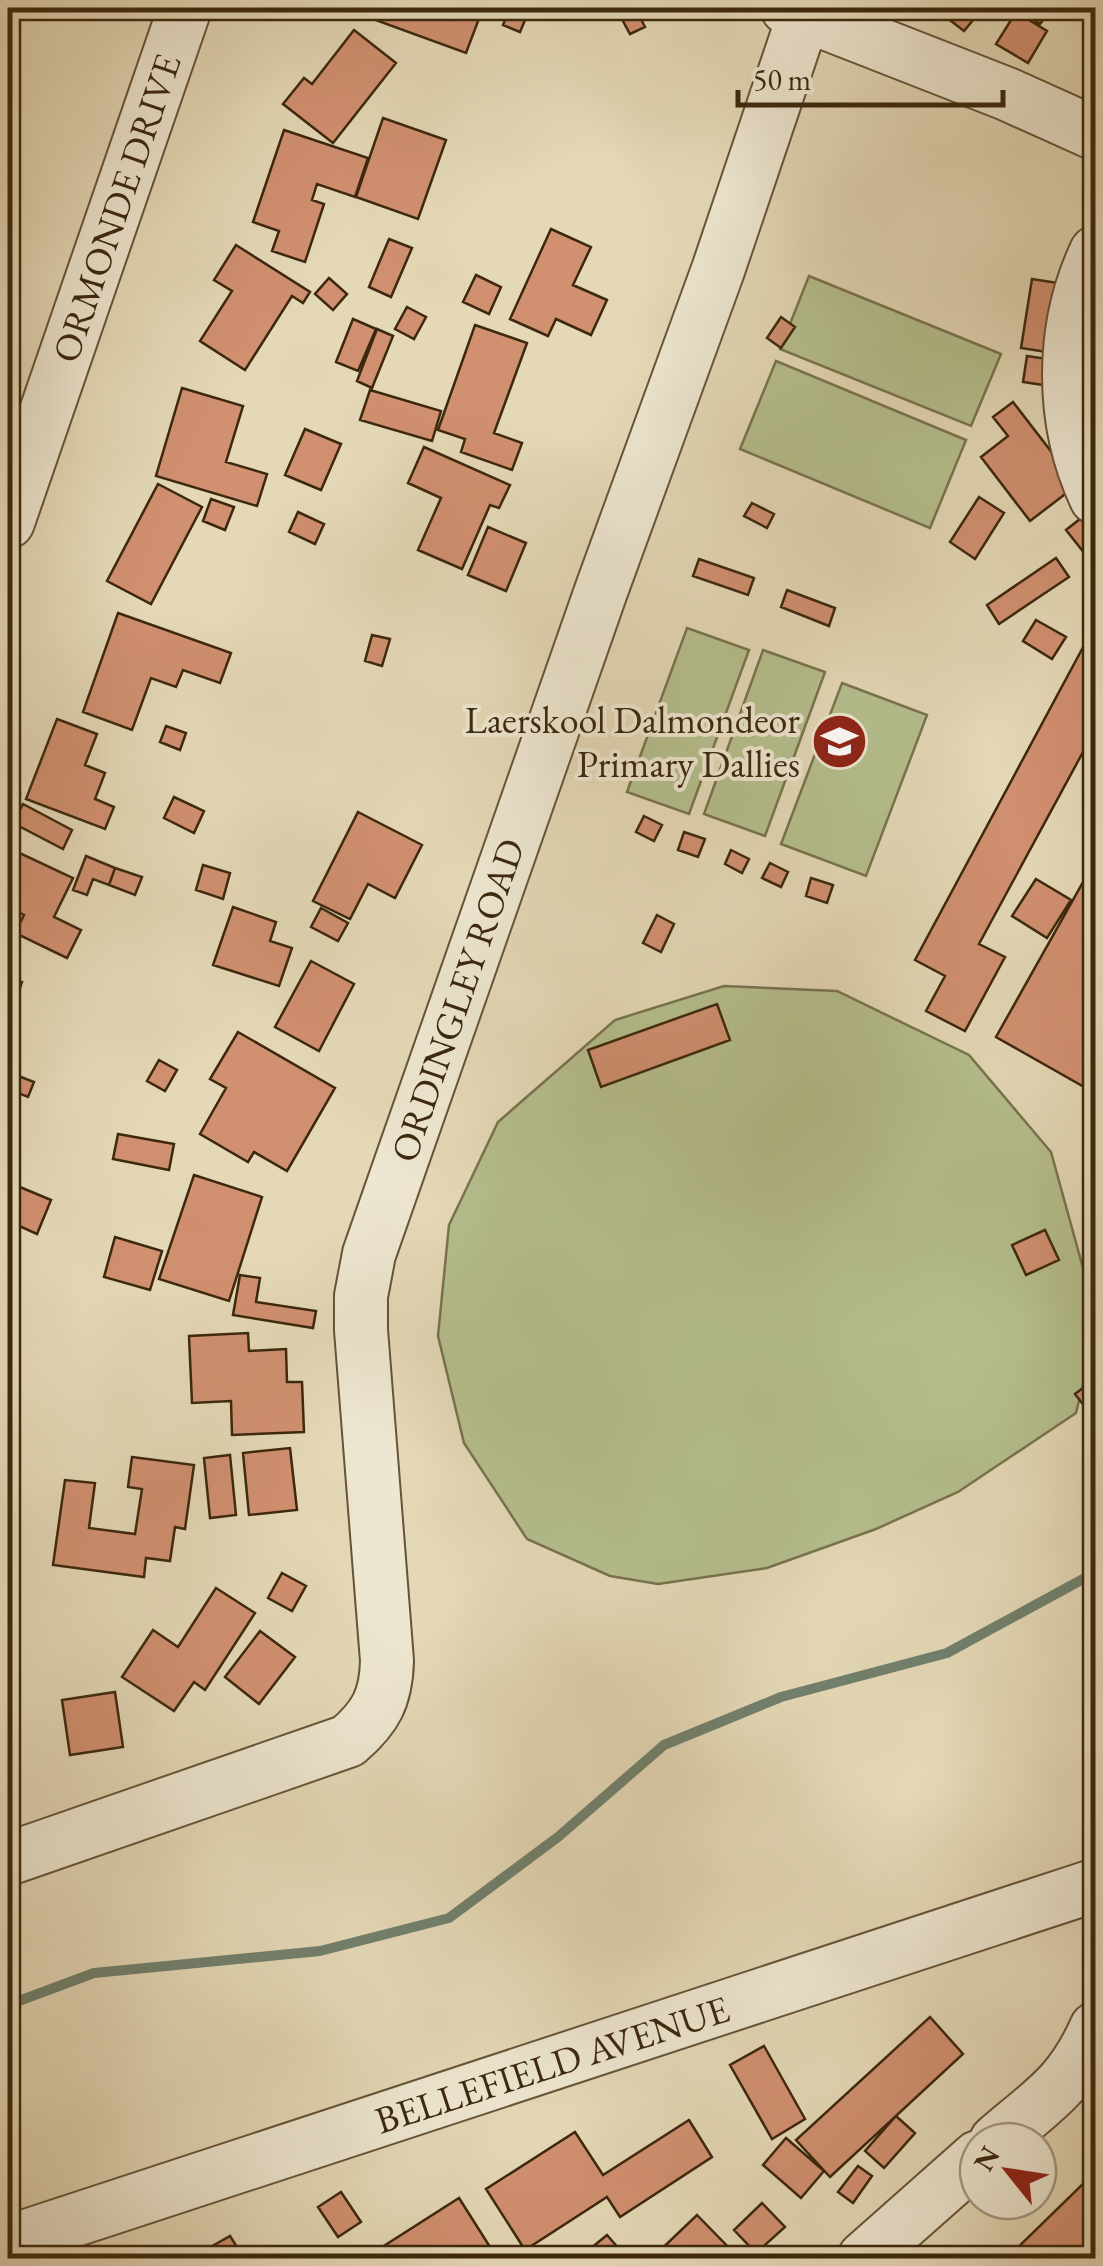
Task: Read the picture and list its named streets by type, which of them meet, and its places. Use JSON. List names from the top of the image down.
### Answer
{
  "streets": {
    "street": ["ORMONDE DRIVE", "ORDINGLEY ROAD", "BELLEFIELD AVENUE"]
  },
  "places": {
    "school or university": ["Laerskool Dalmondeor Primary Dallies"]
  },
  "scale_bar": "50 m",
  "north": "top left"
}
